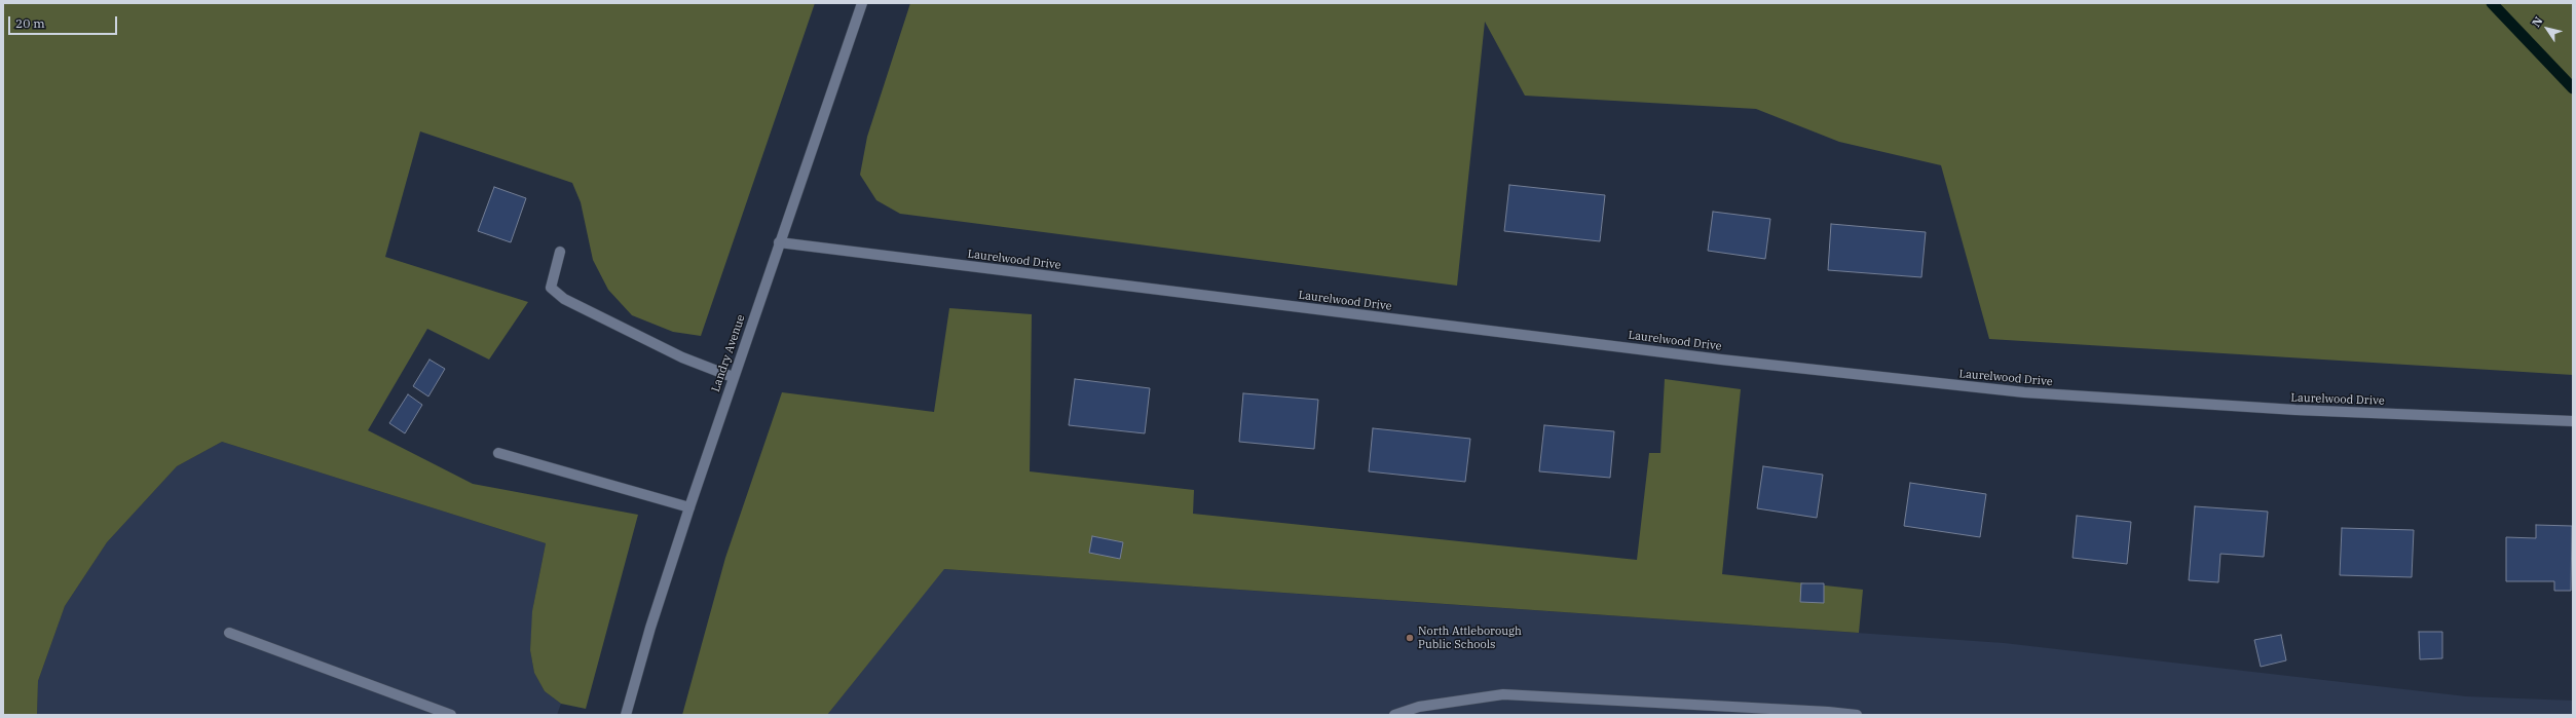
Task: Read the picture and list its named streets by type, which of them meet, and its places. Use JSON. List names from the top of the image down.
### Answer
{
  "streets": {
    "street": ["Laurelwood Drive", "Landry Avenue"]
  },
  "crossings": [
    ["Laurelwood Drive", "Landry Avenue"]
  ],
  "places": ["North Attleborough Public Schools"],
  "scale_bar": "20 m",
  "north": "top left"
}
